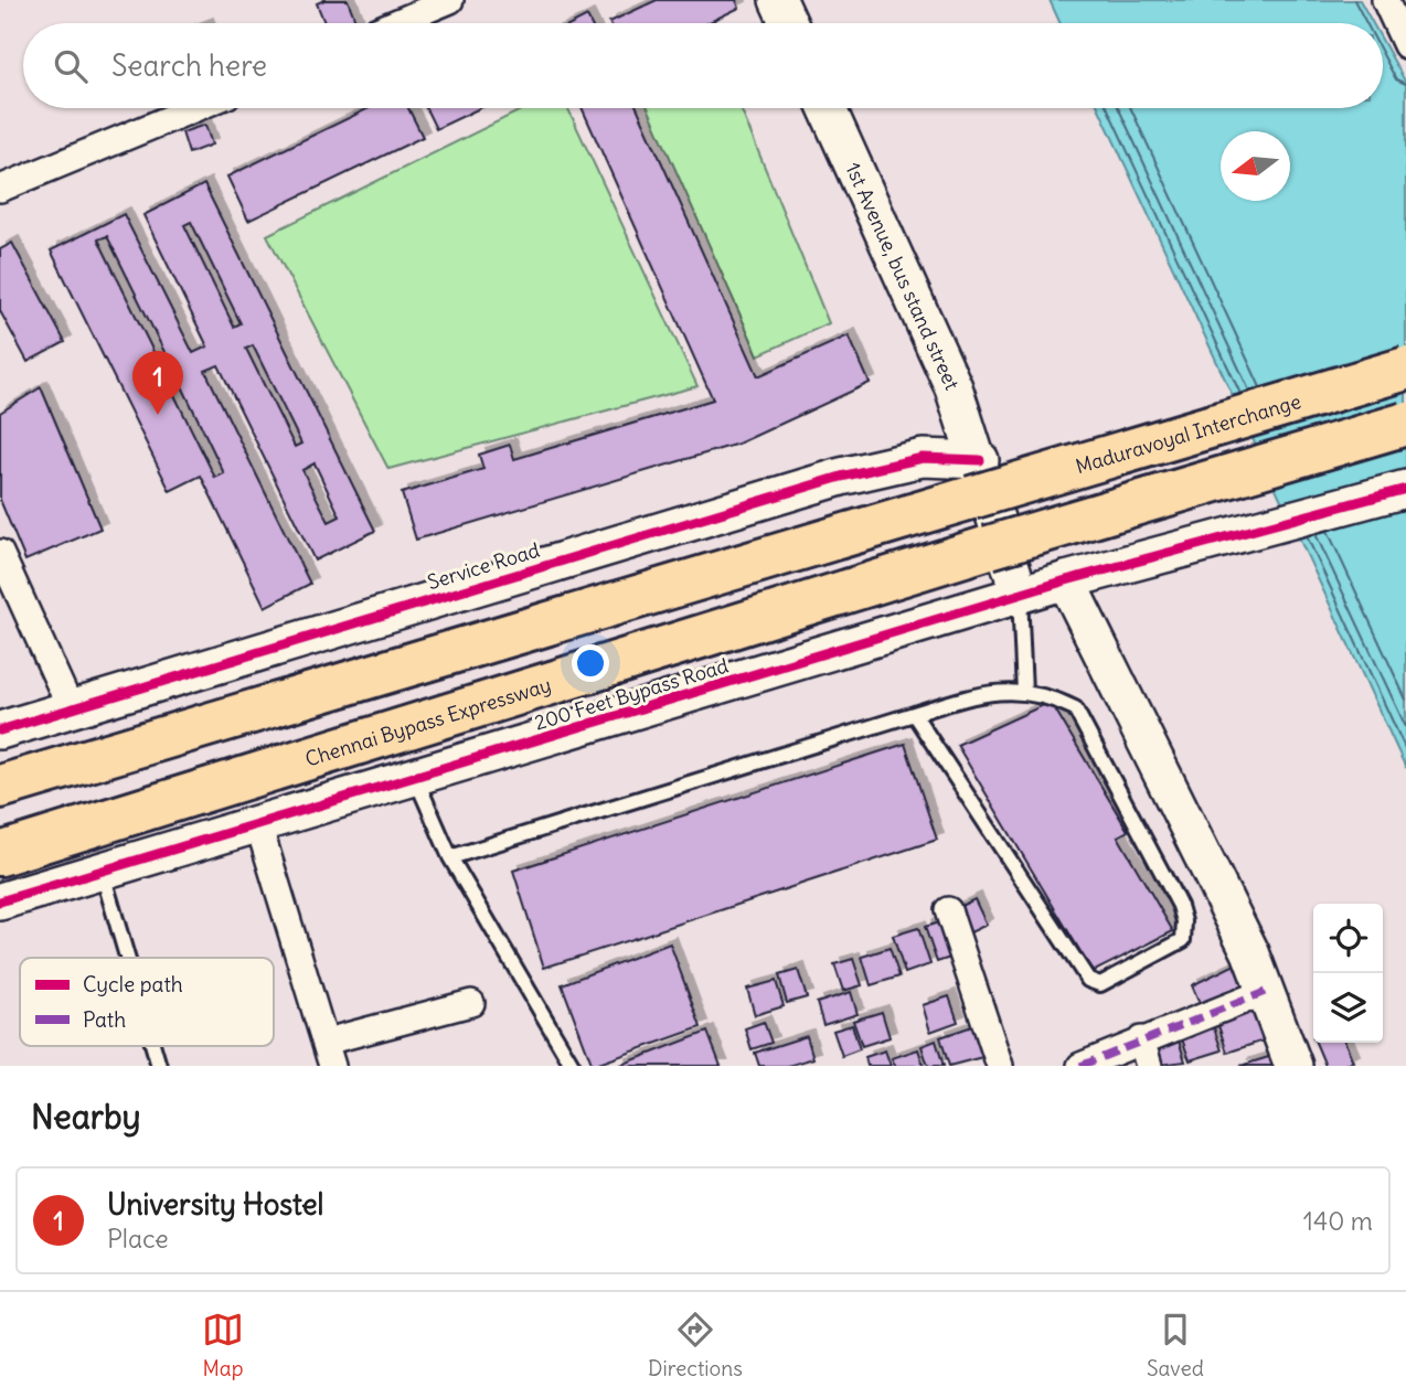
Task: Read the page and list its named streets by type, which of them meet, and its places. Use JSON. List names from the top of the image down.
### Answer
{
  "streets": {
    "highway": ["Maduravoyal Interchange", "Chennai Bypass Expressway"],
    "street": ["1st Avenue, bus stand street", "Service Road", "200 Feet Bypass Road"]
  },
  "crossings": [
    ["1st Avenue, bus stand street", "Maduravoyal Interchange"],
    ["1st Avenue, bus stand street", "Service Road"],
    ["Maduravoyal Interchange", "Service Road"]
  ],
  "legend": ["Cycle path", "Path"],
  "north": "left",
  "page": {
    "search": "Search here",
    "pins": "1",
    "heading": "Nearby",
    "list": [
      {
        "mark": "1",
        "name": "University Hostel",
        "note": "Place",
        "value": "140 m"
      }
    ],
    "nav": ["Map", "Directions", "Saved"]
  }
}
